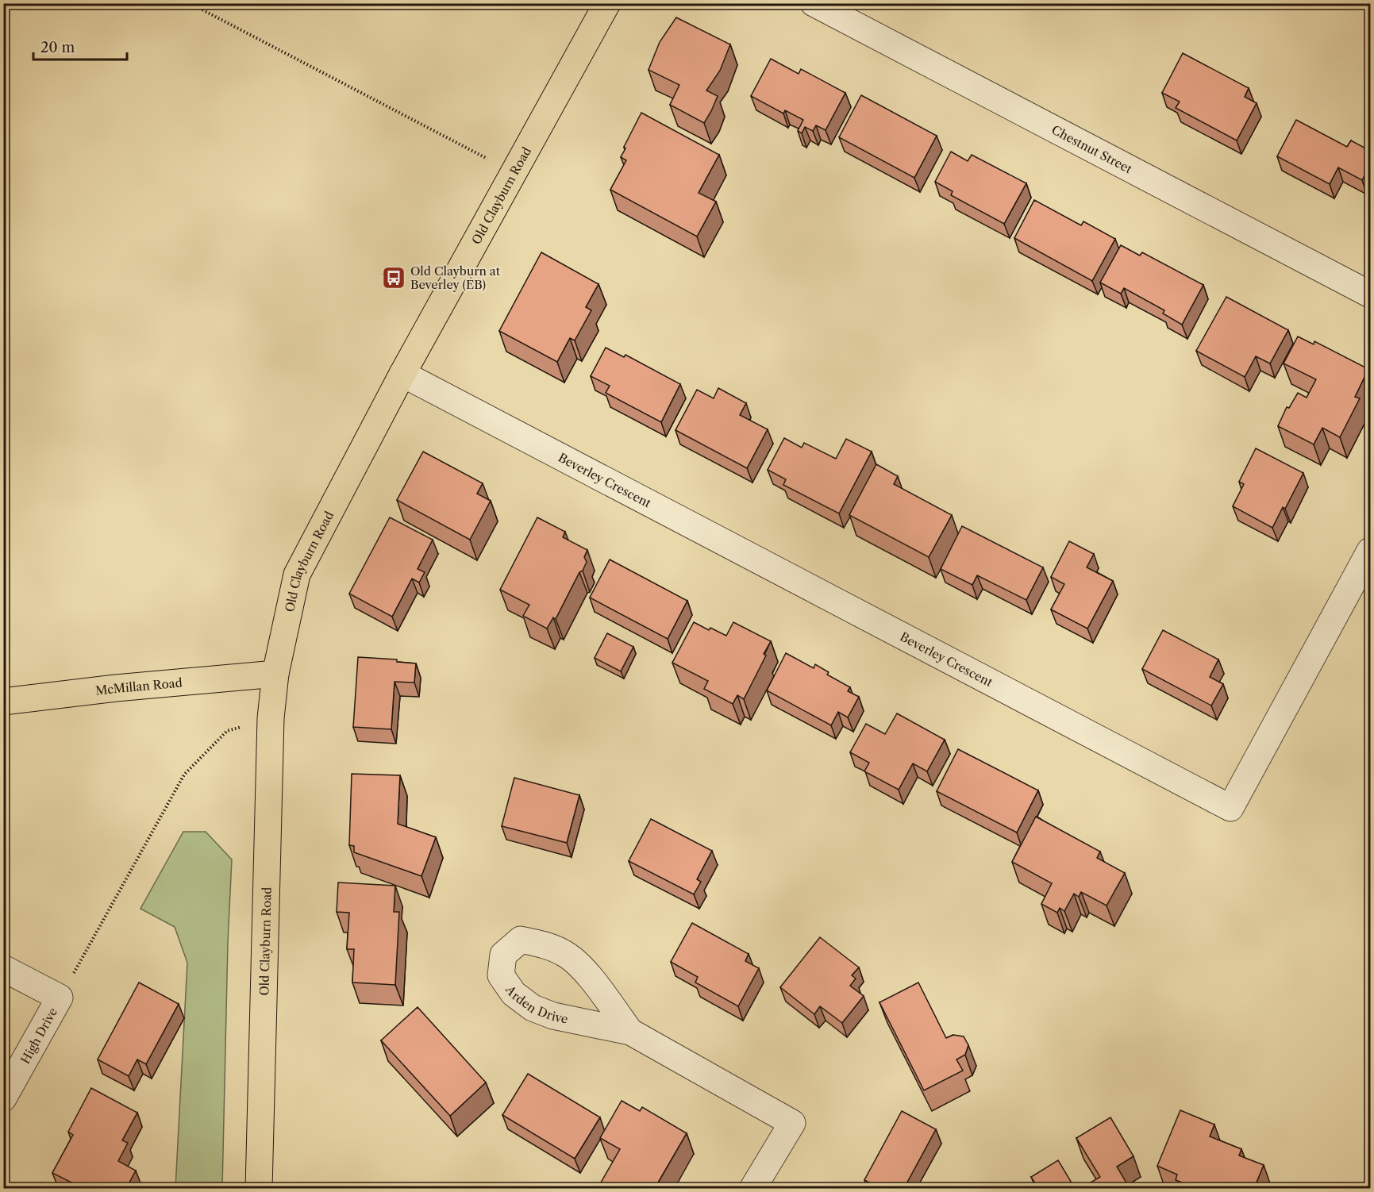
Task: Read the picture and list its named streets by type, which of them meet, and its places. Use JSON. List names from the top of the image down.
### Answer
{
  "streets": {
    "main road": ["Old Clayburn Road", "McMillan Road"],
    "street": [
      "Chestnut Street",
      "Beverley Crescent",
      "Arden Drive",
      "High Drive"
    ]
  },
  "crossings": [
    ["Old Clayburn Road", "Beverley Crescent"],
    ["Old Clayburn Road", "McMillan Road"]
  ],
  "places": {
    "bus stop": ["Old Clayburn at Beverley (EB)"]
  },
  "scale_bar": "20 m"
}
